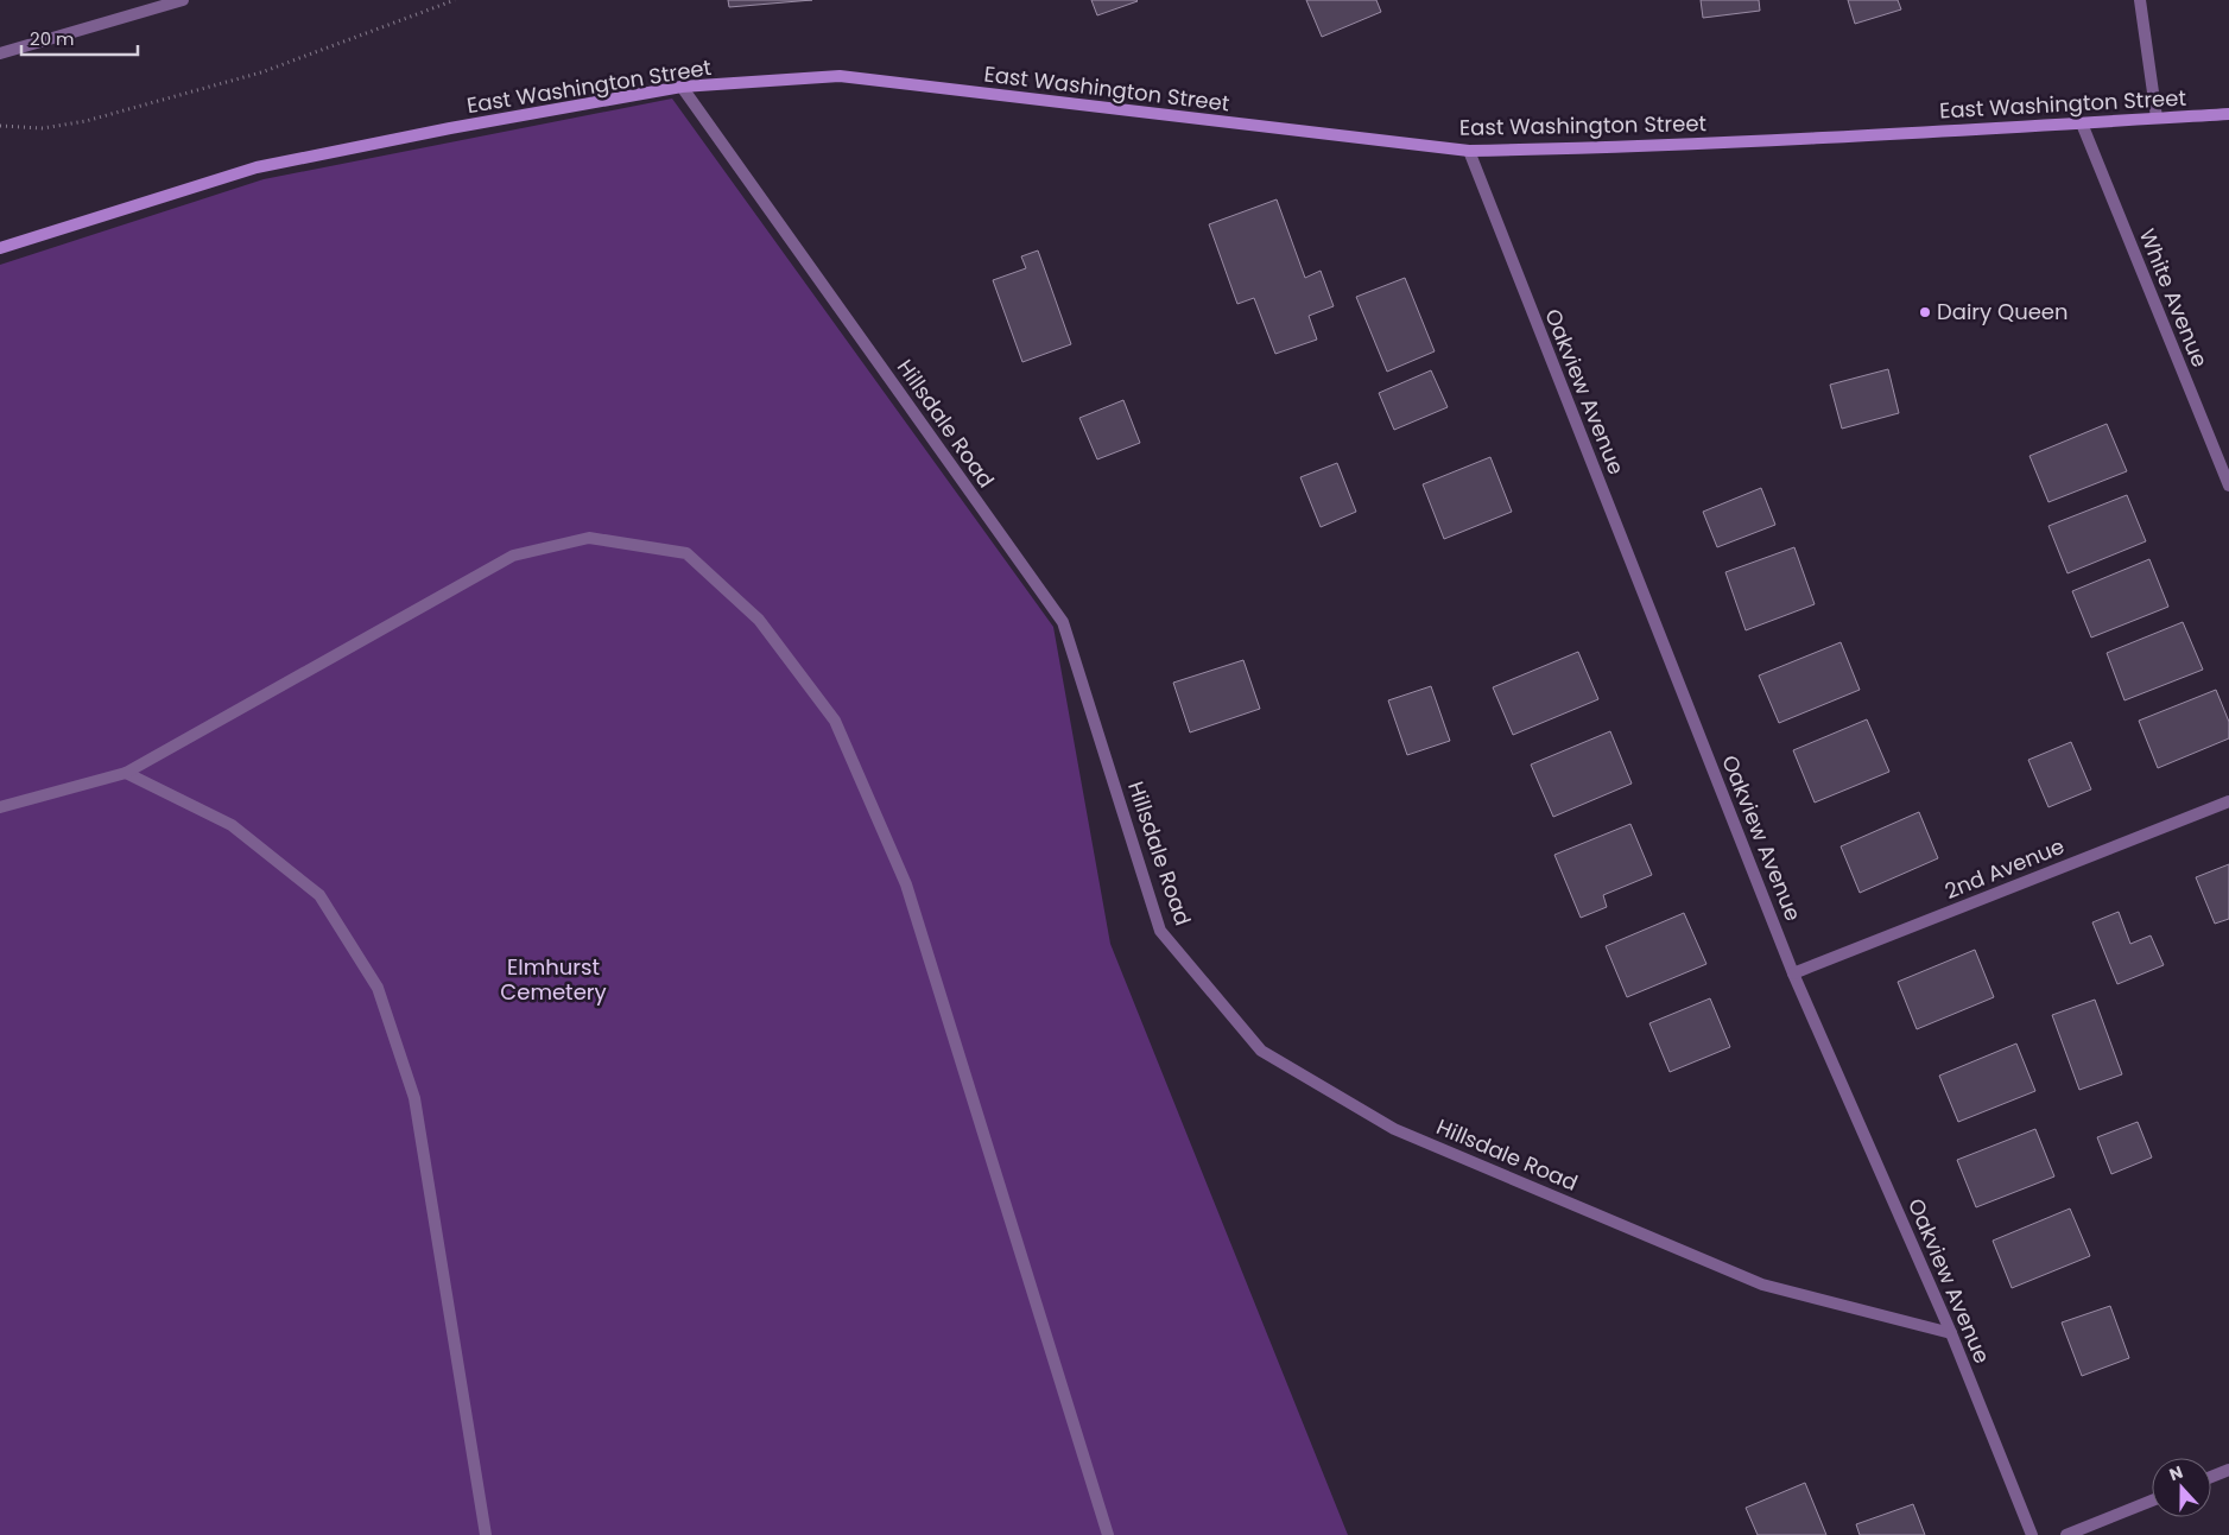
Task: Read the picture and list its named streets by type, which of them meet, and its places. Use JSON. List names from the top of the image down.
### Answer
{
  "streets": {
    "street": [
      "East Washington Street",
      "White Avenue",
      "Oakview Avenue",
      "Hillsdale Road",
      "2nd Avenue"
    ]
  },
  "crossings": [
    ["East Washington Street", "White Avenue"],
    ["East Washington Street", "Oakview Avenue"],
    ["East Washington Street", "Hillsdale Road"],
    ["Oakview Avenue", "Hillsdale Road"],
    ["Oakview Avenue", "2nd Avenue"]
  ],
  "parks": ["Elmhurst Cemetery"],
  "places": ["Dairy Queen"],
  "scale_bar": "20 m",
  "north": "top"
}
